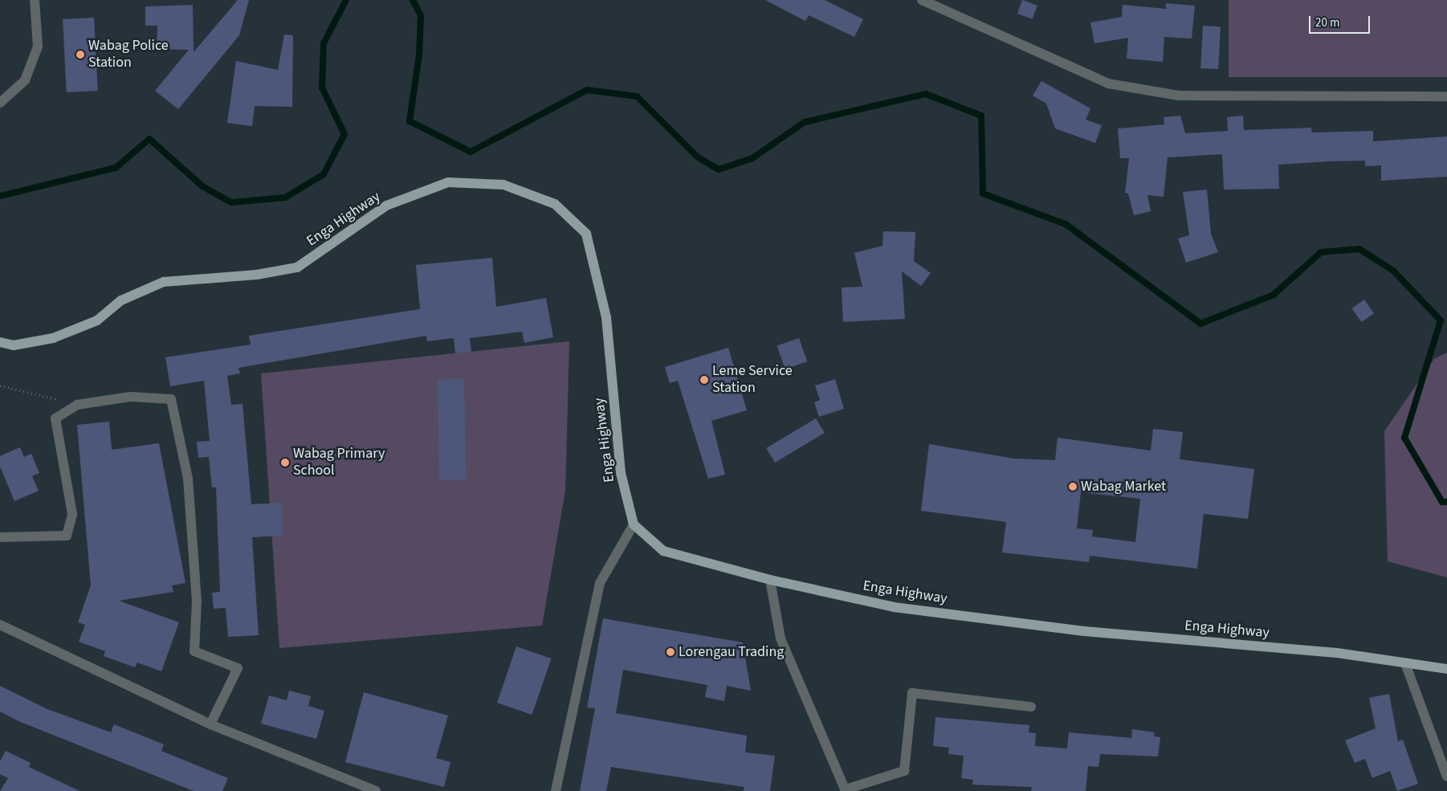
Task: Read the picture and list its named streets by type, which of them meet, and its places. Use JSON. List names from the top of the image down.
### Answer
{
  "streets": {
    "main road": ["Enga Highway"]
  },
  "places": [
    "Wabag Police Station",
    "Leme Service Station",
    "Wabag Primary School",
    "Wabag Market",
    "Lorengau Trading"
  ],
  "scale_bar": "20 m"
}
